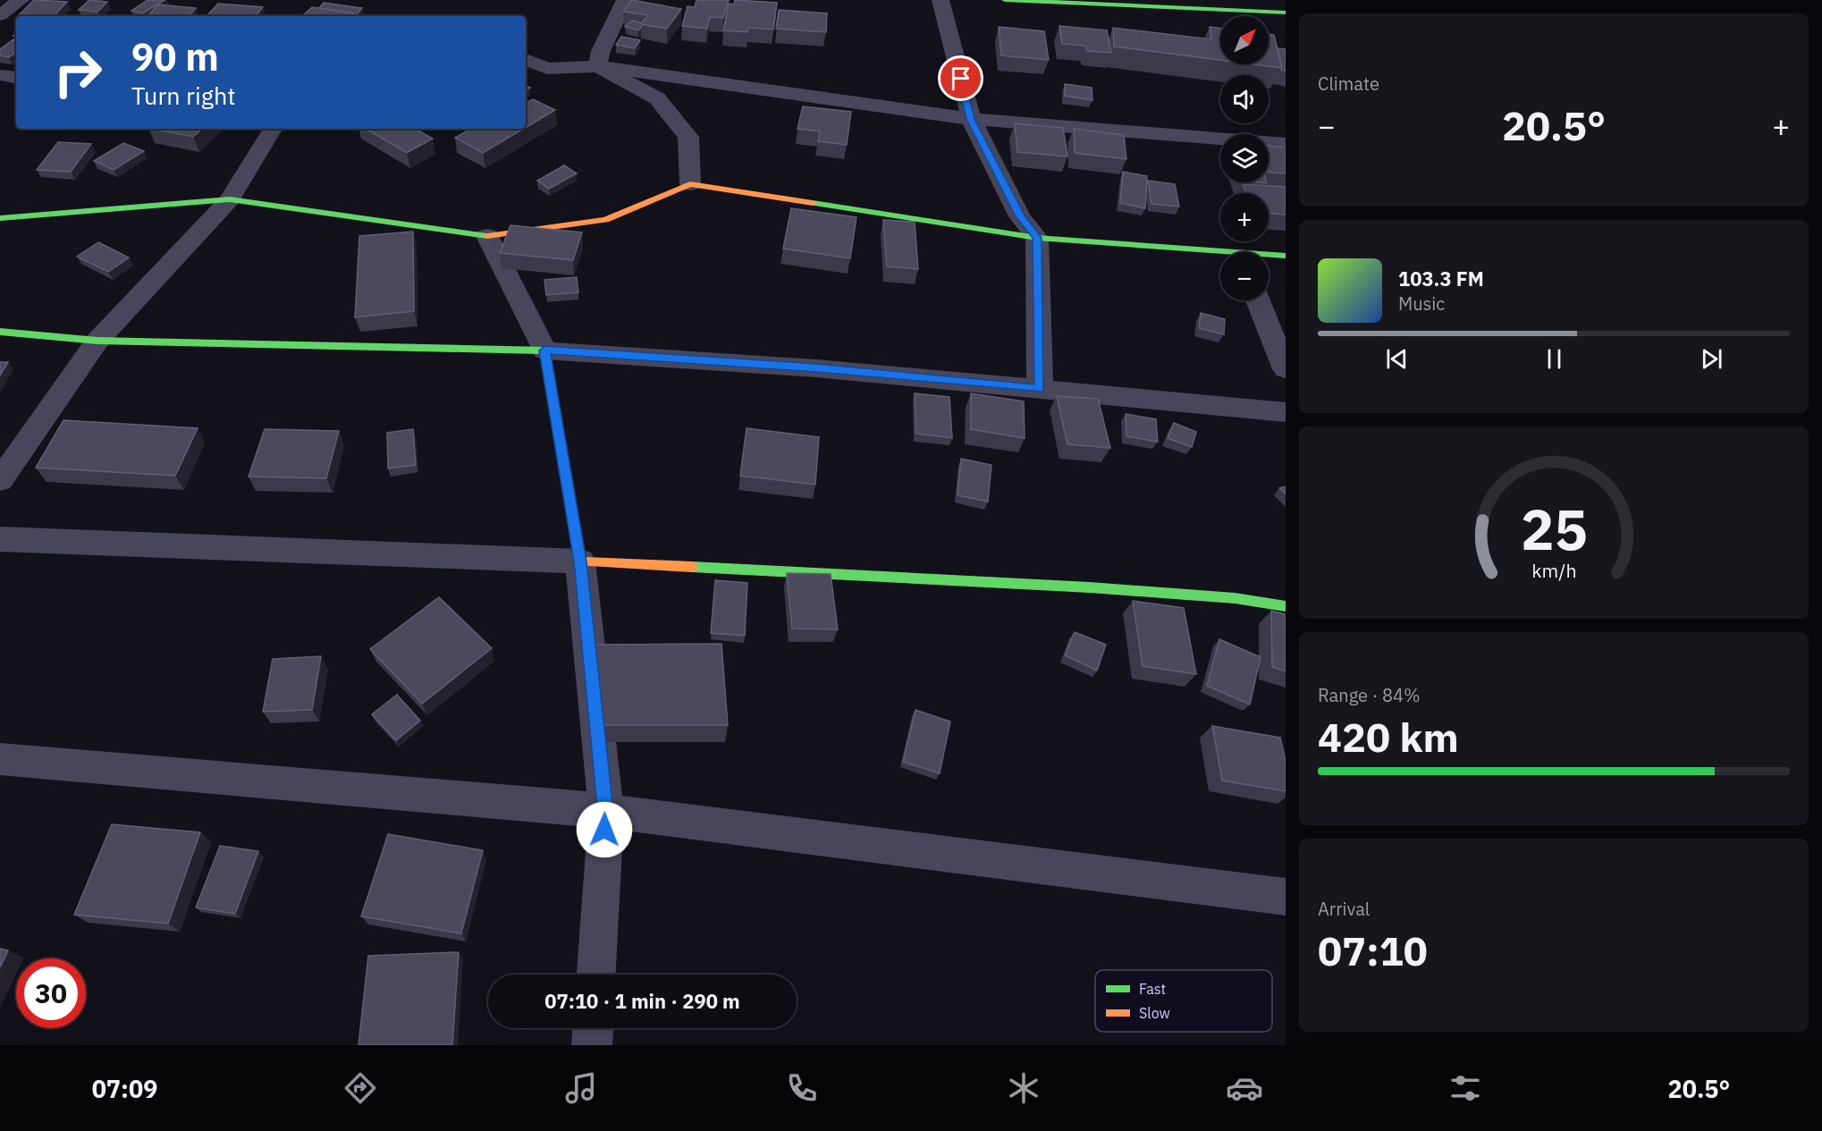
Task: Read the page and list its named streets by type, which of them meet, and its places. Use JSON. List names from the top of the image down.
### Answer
{
  "legend": ["Fast", "Slow"],
  "north": "top right",
  "page": {
    "tile": [
      "Climate",
      ["Range · 84%", "420 km"],
      ["Arrival", "07:10"]
    ],
    "map_buttons": ["+", "−"],
    "turn": ["90 m", "Turn right"],
    "heat": ["−", "20.5°", "+"],
    "song": ["103.3 FM", "Music"],
    "limit": "30",
    "trip": "07:10 · 1 min · 290 m",
    "tabs": ["07:09", "20.5°"],
    "gauge": ["25", "km/h"]
  }
}
